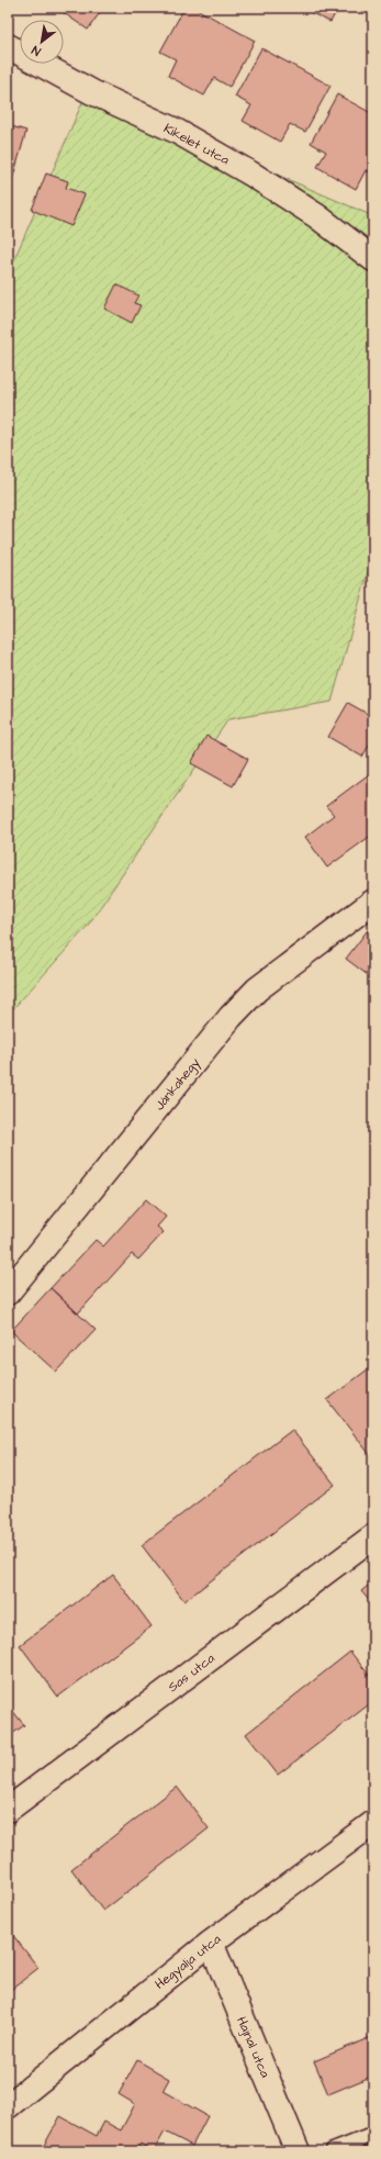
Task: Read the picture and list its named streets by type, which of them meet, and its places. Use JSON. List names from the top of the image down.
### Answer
{
  "streets": {
    "street": [
      "Kikelet utca",
      "Jánkahegy",
      "Sas utca",
      "Hegyalja utca",
      "Hajnal utca"
    ]
  },
  "crossings": [
    ["Hegyalja utca", "Hajnal utca"]
  ],
  "north": "bottom left"
}
